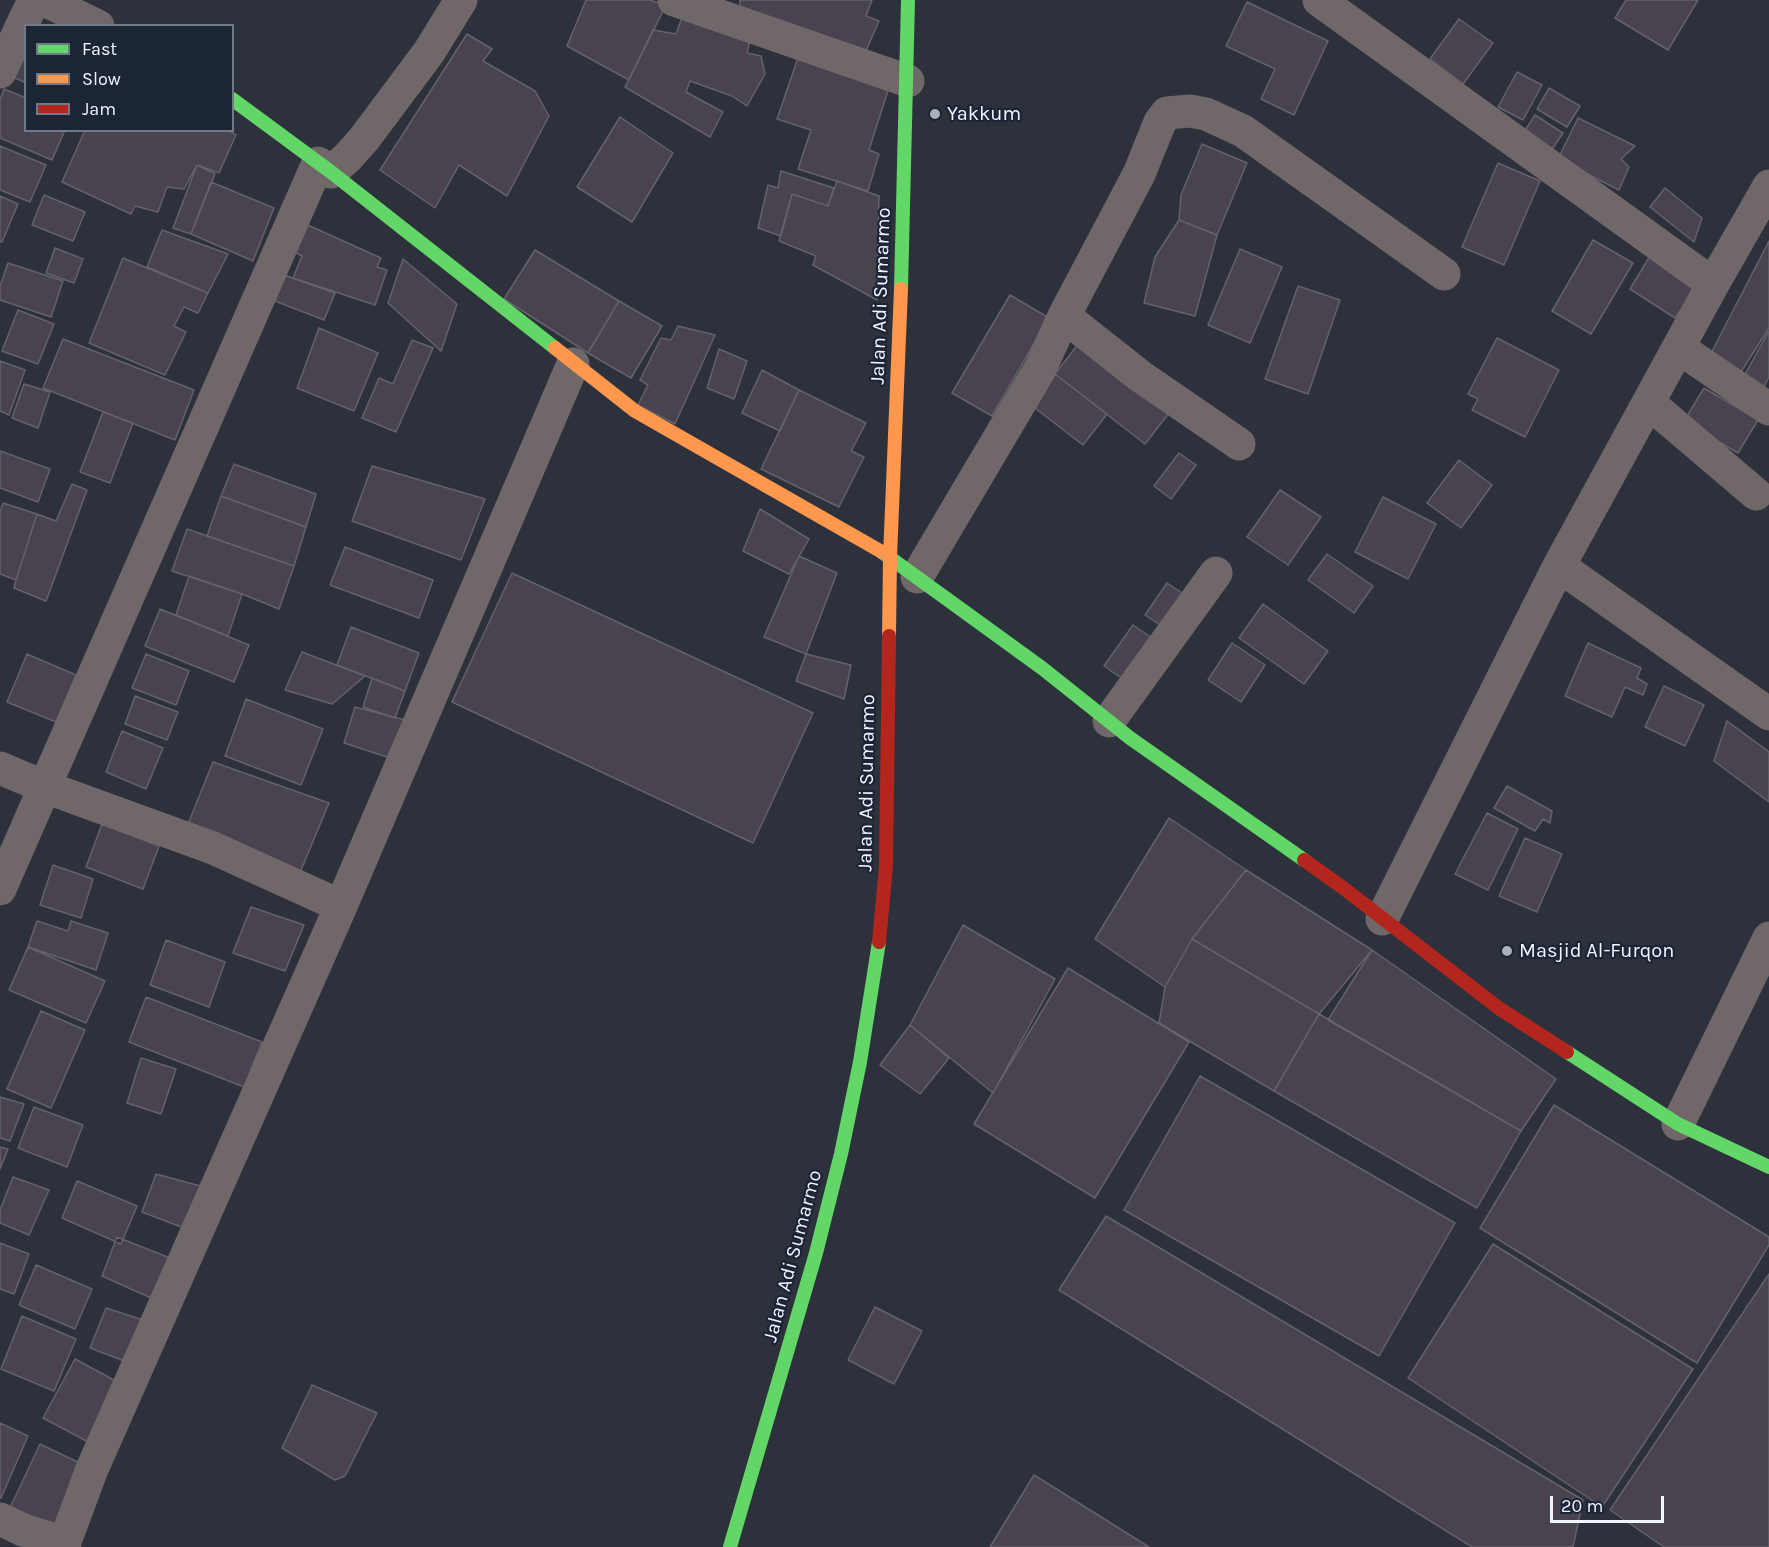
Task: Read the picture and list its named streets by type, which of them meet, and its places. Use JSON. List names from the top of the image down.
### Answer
{
  "streets": {
    "street": ["Jalan Adi Sumarmo"]
  },
  "places": ["Yakkum", "Masjid Al-Furqon"],
  "legend": ["Fast", "Slow", "Jam"],
  "scale_bar": "20 m"
}
